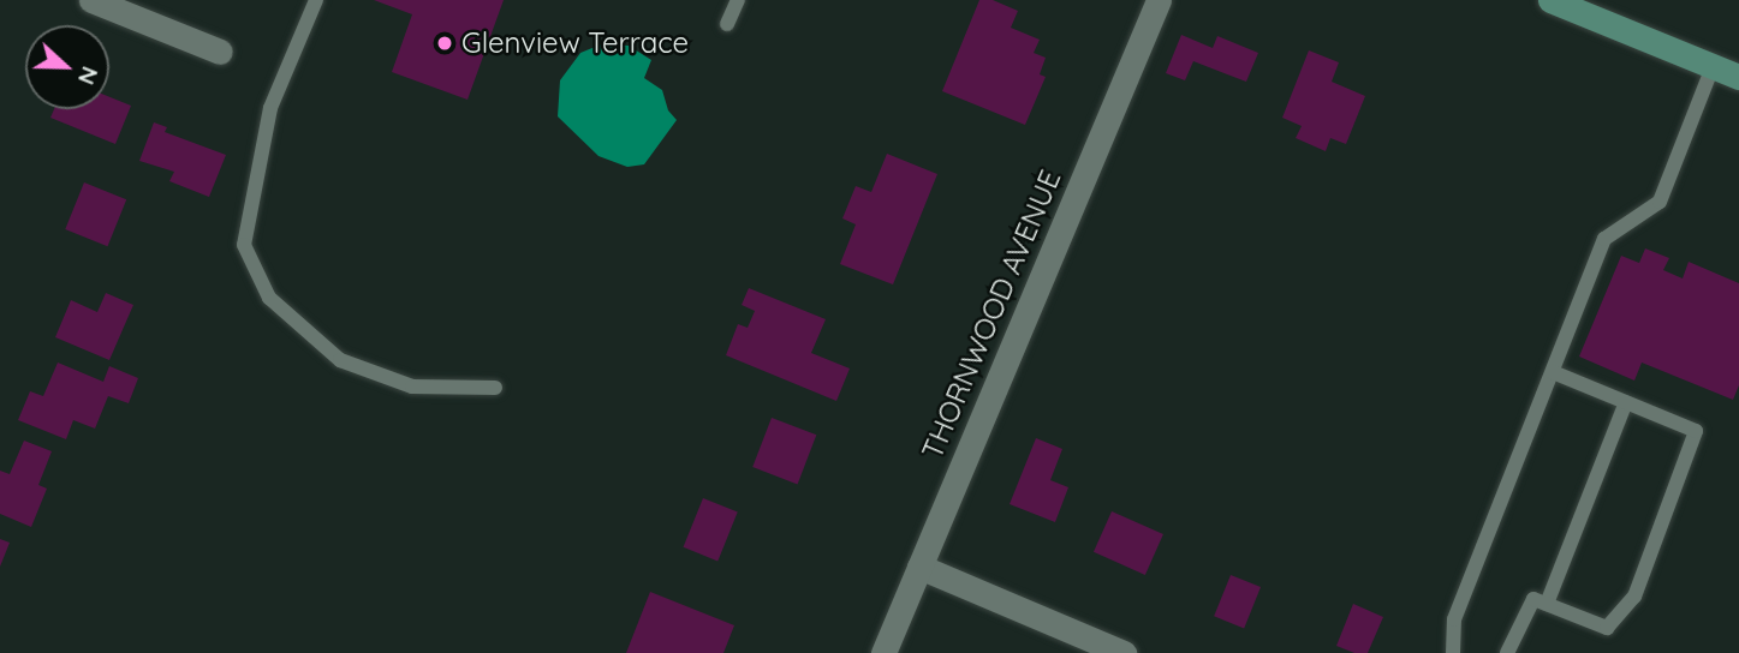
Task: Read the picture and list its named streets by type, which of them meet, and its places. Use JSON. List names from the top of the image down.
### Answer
{
  "streets": {
    "street": ["THORNWOOD AVENUE"]
  },
  "places": ["Glenview Terrace"],
  "north": "right"
}
